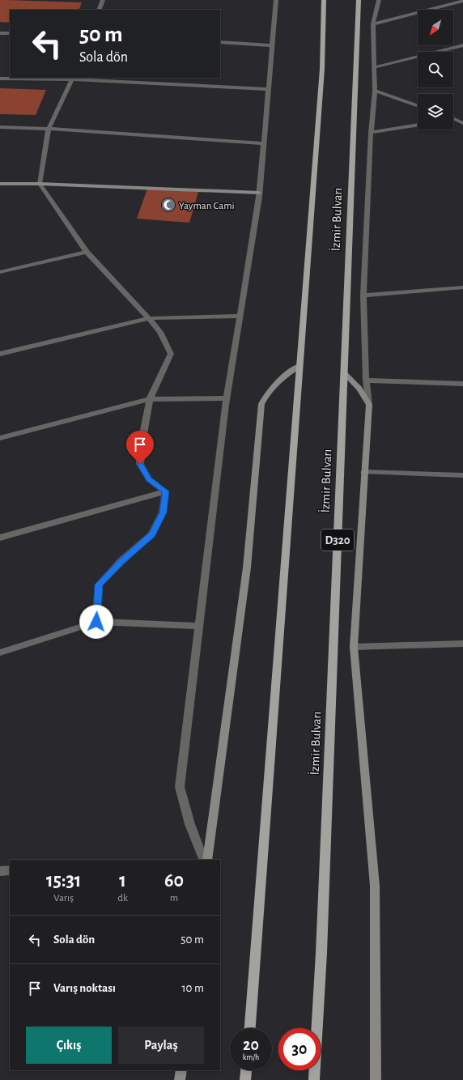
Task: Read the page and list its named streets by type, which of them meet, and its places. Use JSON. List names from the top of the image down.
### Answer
{
  "streets": {
    "main road": ["İzmir Bulvarı", "D320"]
  },
  "places": {
    "mosque": ["Yayman Cami"]
  },
  "north": "bottom left",
  "page": {
    "turn": ["50 m", "Sola dön"],
    "eta": [
      "15:31",
      "Varış",
      "1",
      "dk",
      "60",
      "m"
    ],
    "list": [
      {
        "name": "Sola dön",
        "value": "50 m"
      },
      {
        "name": "Varış noktası",
        "value": "10 m"
      }
    ],
    "buttons": ["Çıkış", "Paylaş"],
    "speed": "20 km/h",
    "limit": "30"
  }
}
